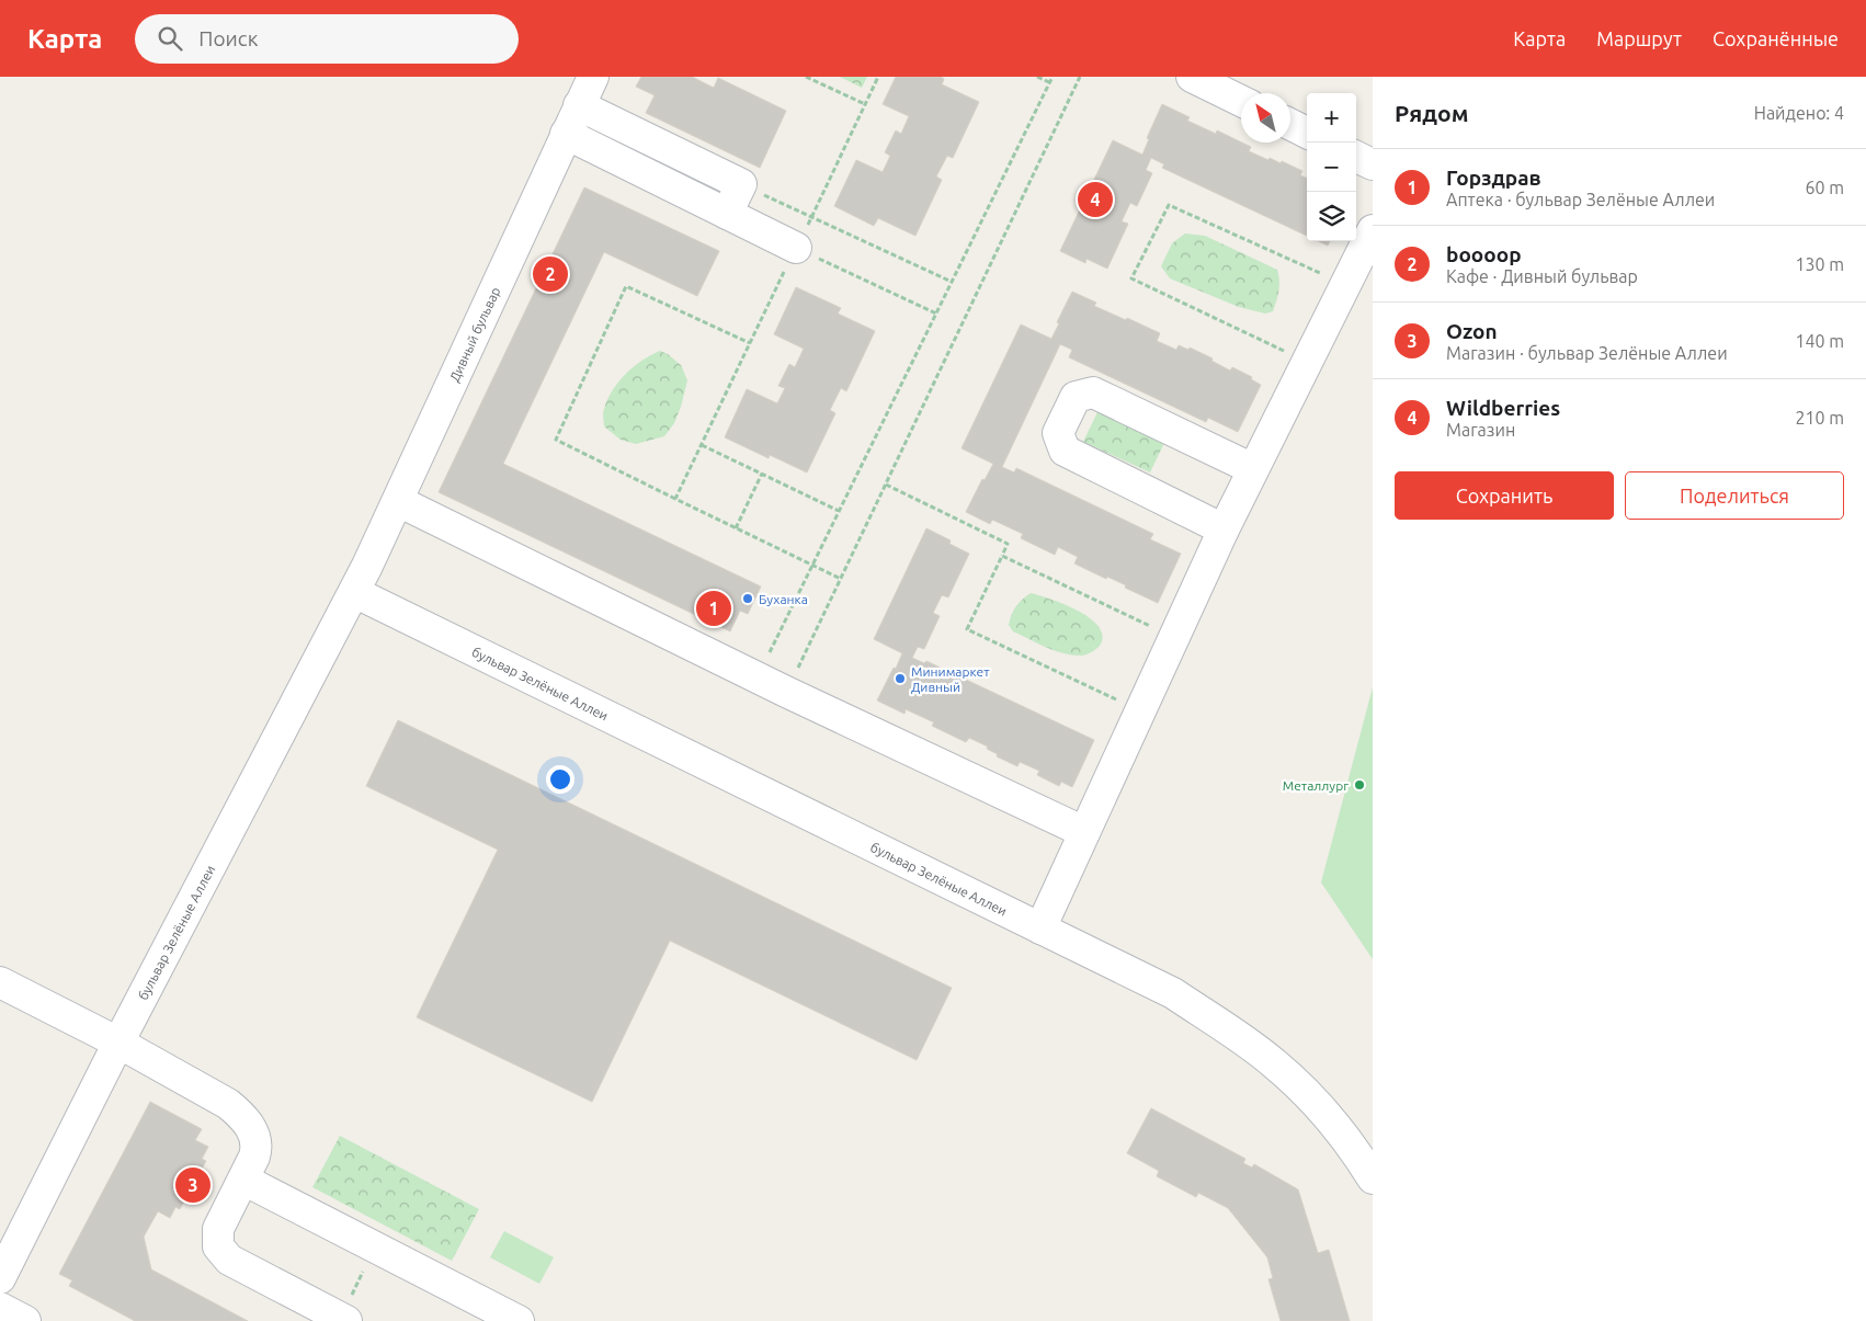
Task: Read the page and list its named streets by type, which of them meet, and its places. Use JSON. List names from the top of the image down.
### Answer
{
  "streets": {
    "street": ["Дивный бульвар", "бульвар Зелёные Аллеи"]
  },
  "crossings": [
    ["Дивный бульвар", "бульвар Зелёные Аллеи"]
  ],
  "places": ["Буханка", "Минимаркет Дивный", "Металлург"],
  "north": "top left",
  "page": {
    "header": "Карта",
    "search": "Поиск",
    "nav": ["Карта", "Маршрут", "Сохранённые"],
    "heading": ["Рядом", "Найдено: 4"],
    "map_buttons": ["+", "−"],
    "list": [
      {
        "mark": "1",
        "name": "Горздрав",
        "note": "Аптека · бульвар Зелёные Аллеи",
        "value": "60 m"
      },
      {
        "mark": "2",
        "name": "boooop",
        "note": "Кафе · Дивный бульвар",
        "value": "130 m"
      },
      {
        "mark": "3",
        "name": "Ozon",
        "note": "Магазин · бульвар Зелёные Аллеи",
        "value": "140 m"
      },
      {
        "mark": "4",
        "name": "Wildberries",
        "note": "Магазин",
        "value": "210 m"
      }
    ],
    "pins": [
      "4",
      "2",
      "1",
      "3"
    ],
    "buttons": ["Сохранить", "Поделиться"]
  }
}
